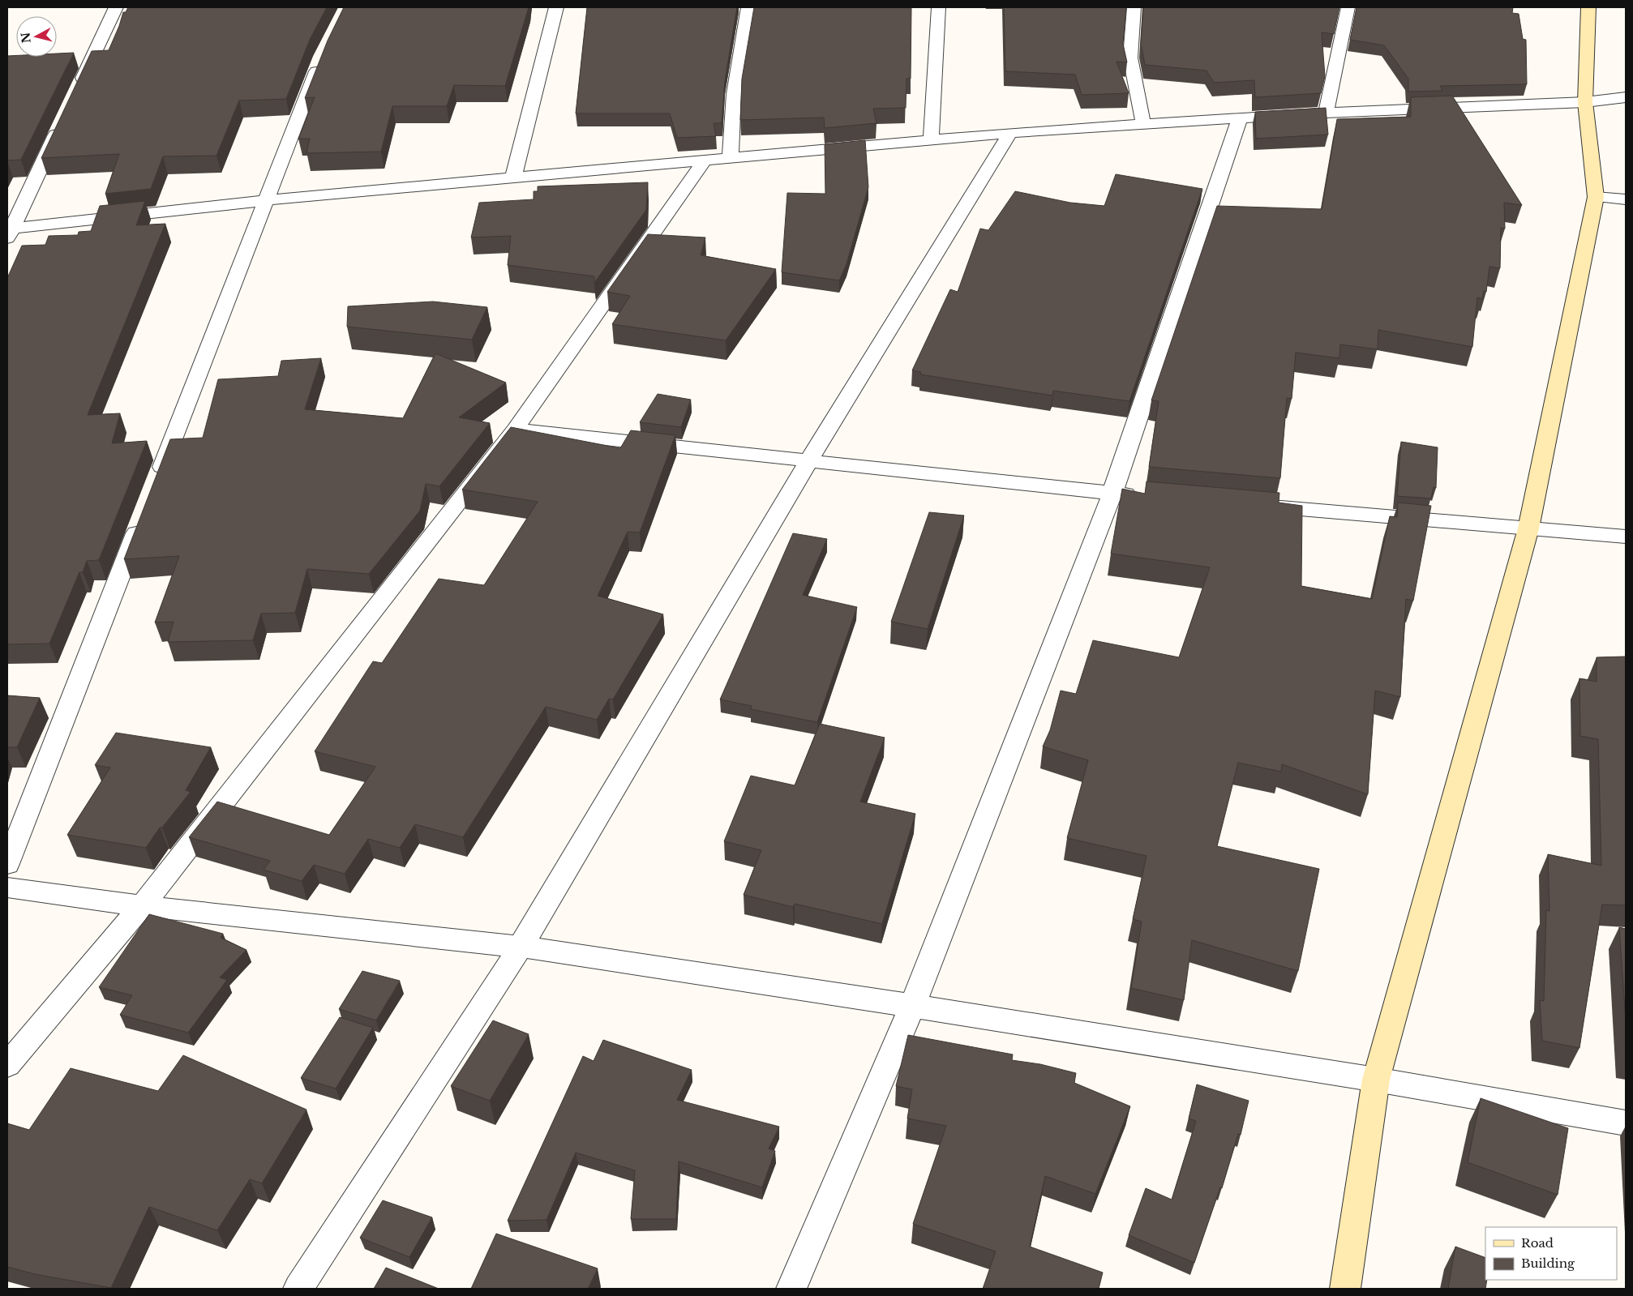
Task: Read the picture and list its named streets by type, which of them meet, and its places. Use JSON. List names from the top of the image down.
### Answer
{
  "legend": ["Road", "Building"],
  "north": "left"
}
